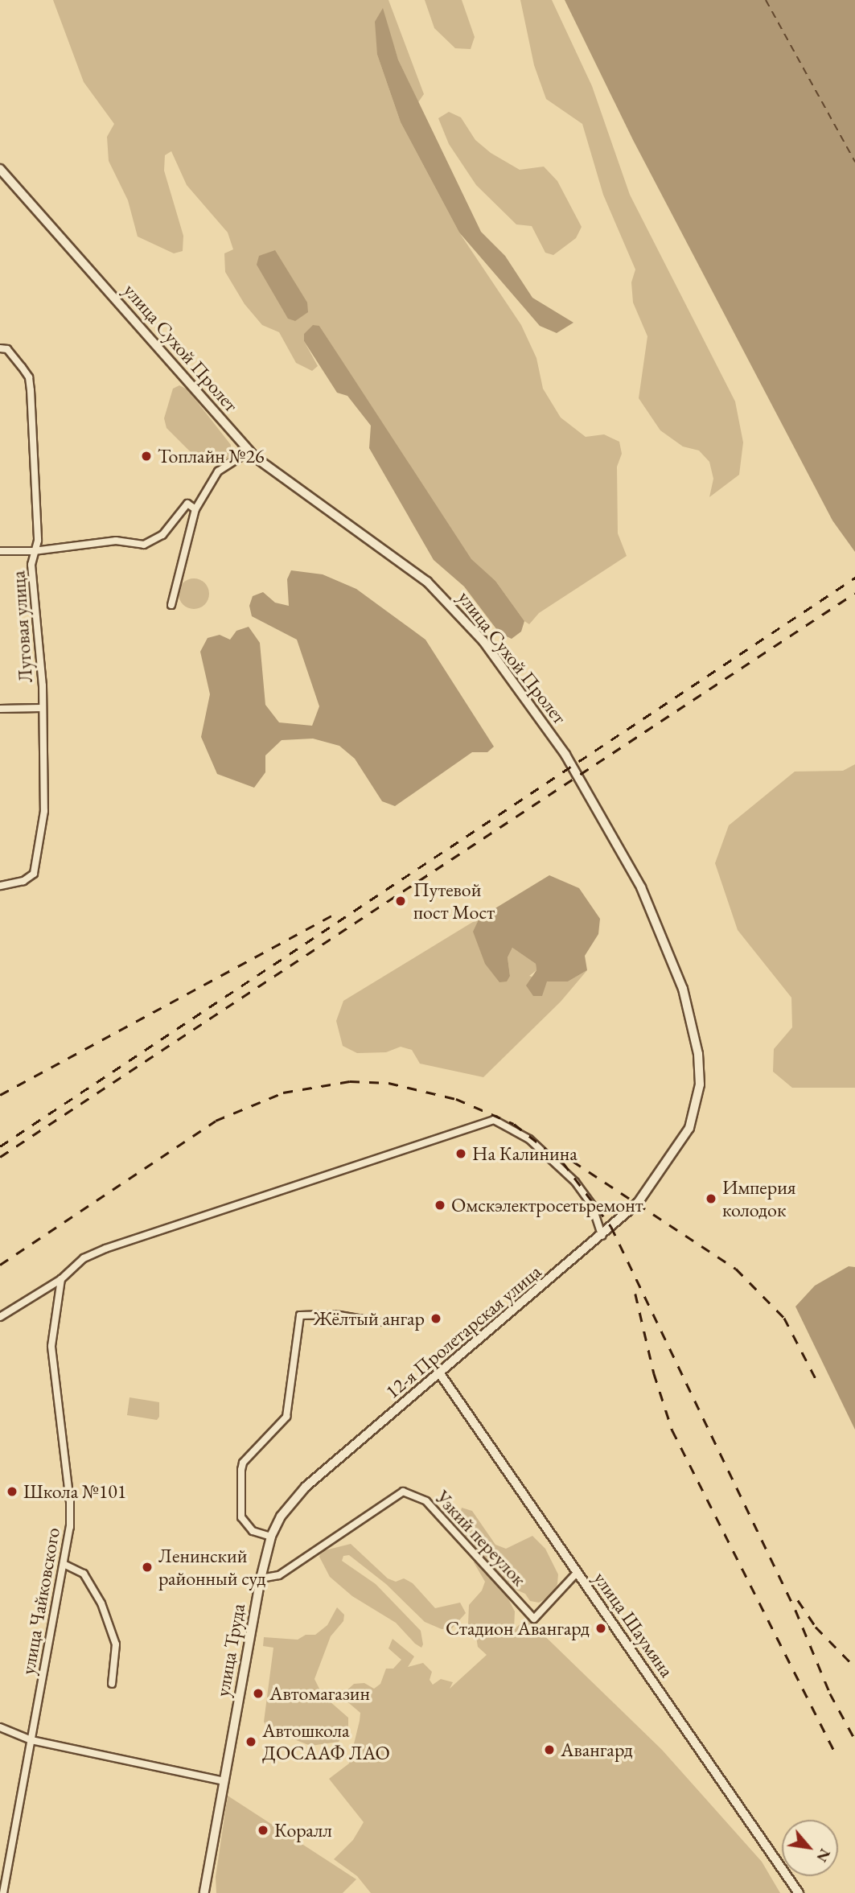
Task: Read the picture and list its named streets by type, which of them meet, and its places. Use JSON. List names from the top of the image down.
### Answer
{
  "streets": {
    "main road": [
      "улица Сухой Пролет",
      "12-я Пролетарская улица",
      "улица Шаумяна",
      "улица Труда"
    ],
    "street": ["Луговая улица", "Узкий переулок", "улица Чайковского"]
  },
  "crossings": [
    ["улица Сухой Пролет", "12-я Пролетарская улица"],
    ["12-я Пролетарская улица", "улица Шаумяна"],
    ["12-я Пролетарская улица", "улица Труда"],
    ["Узкий переулок", "улица Шаумяна"],
    ["Узкий переулок", "улица Труда"]
  ],
  "places": [
    "Топлайн №26",
    "Путевой пост Мост",
    "На Калинина",
    "Империя колодок",
    "Омскэлектросетьремонт",
    "Жёлтый ангар",
    "Школа №101",
    "Ленинский районный суд",
    "Стадион Авангард",
    "Автомагазин",
    "Автошкола ДОСААФ ЛАО",
    "Авангард",
    "Коралл"
  ],
  "north": "bottom right"
}
